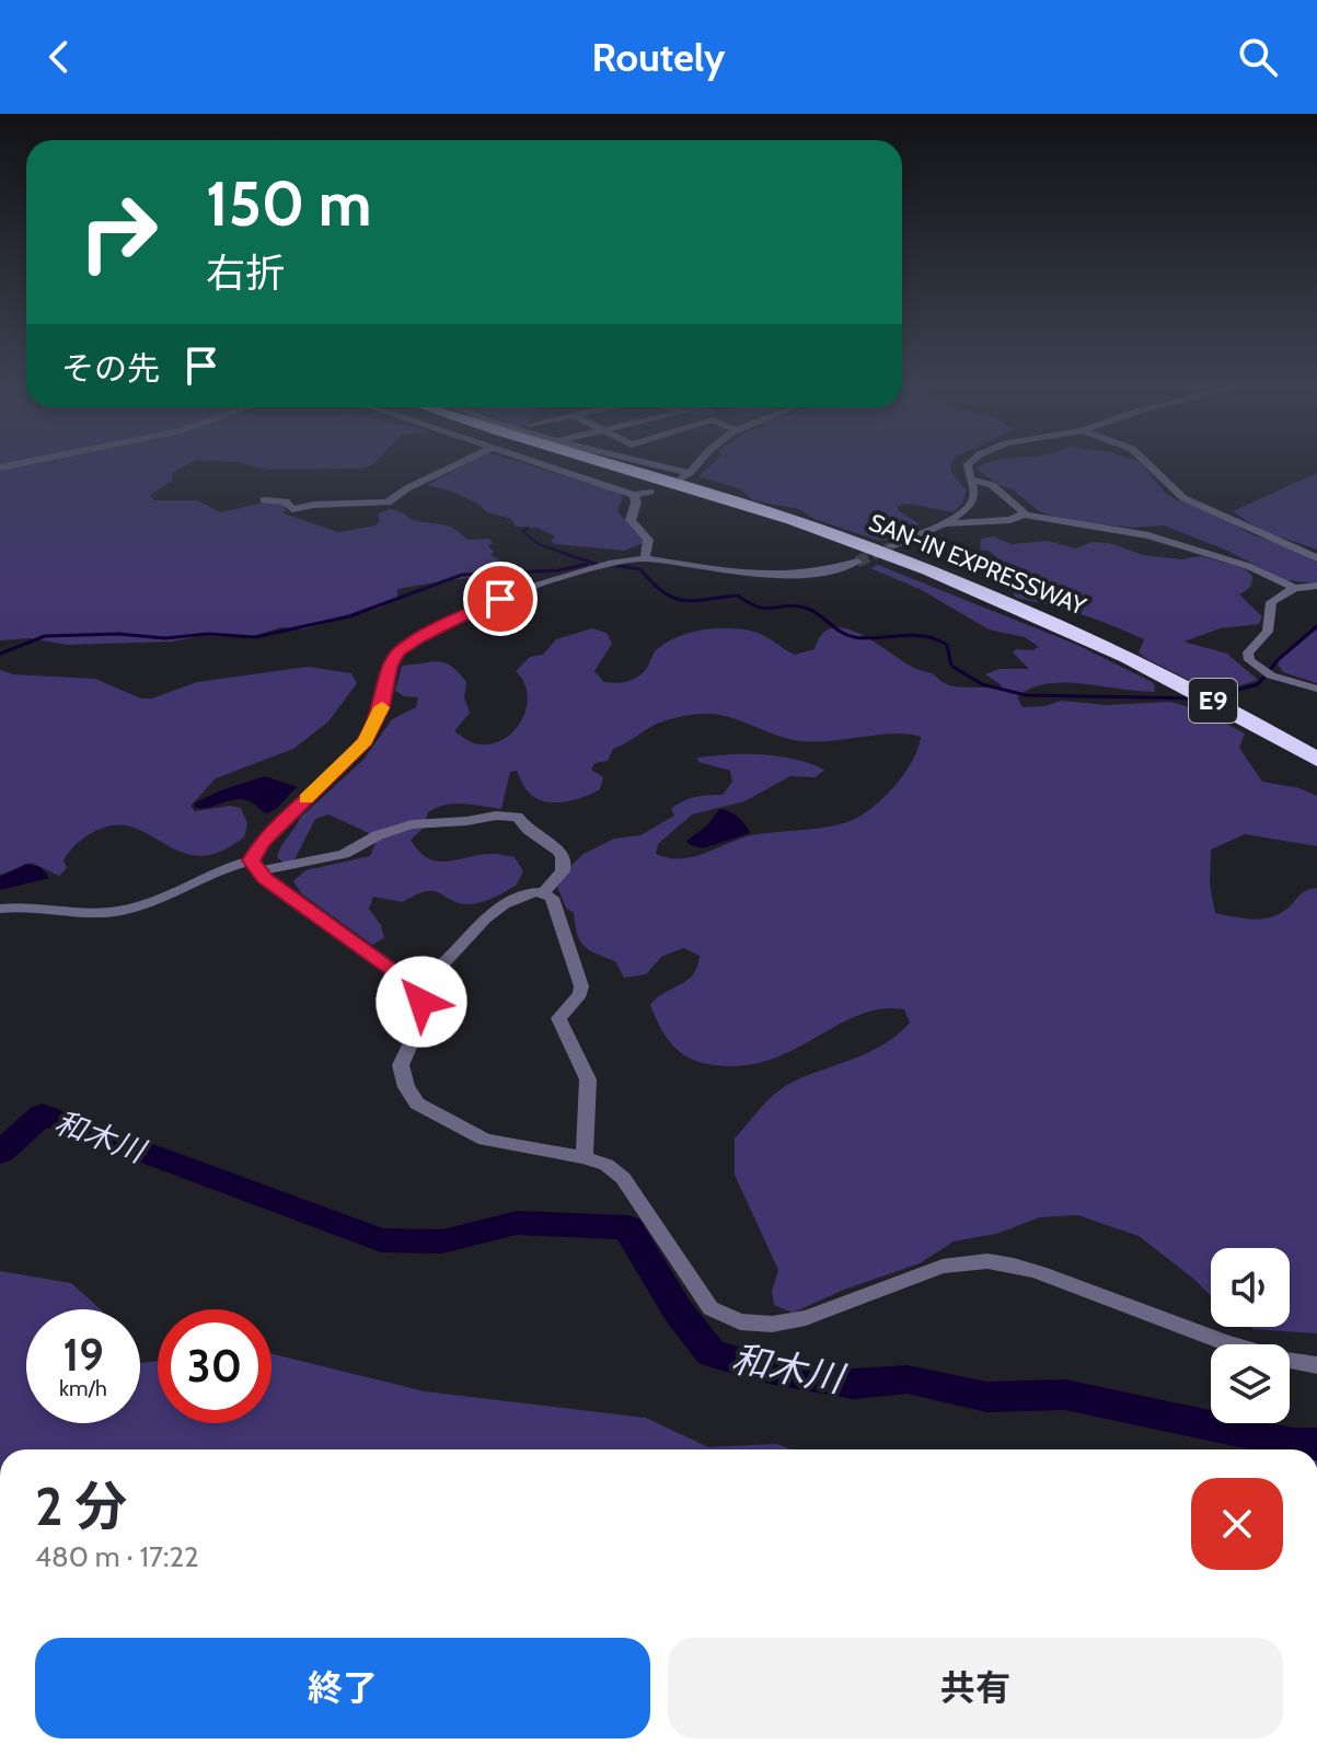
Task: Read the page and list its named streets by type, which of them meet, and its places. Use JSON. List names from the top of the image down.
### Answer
{
  "streets": {
    "highway": ["SAN-IN EXPRESSWAY", "E9"]
  },
  "water": ["和木川"],
  "page": {
    "header": "Routely",
    "turn": ["150 m", "右折"],
    "then": "その先",
    "speed": "19 km/h",
    "limit": "30",
    "heading": ["2 分", "480 m · 17:22"],
    "buttons": ["終了", "共有"]
  }
}
